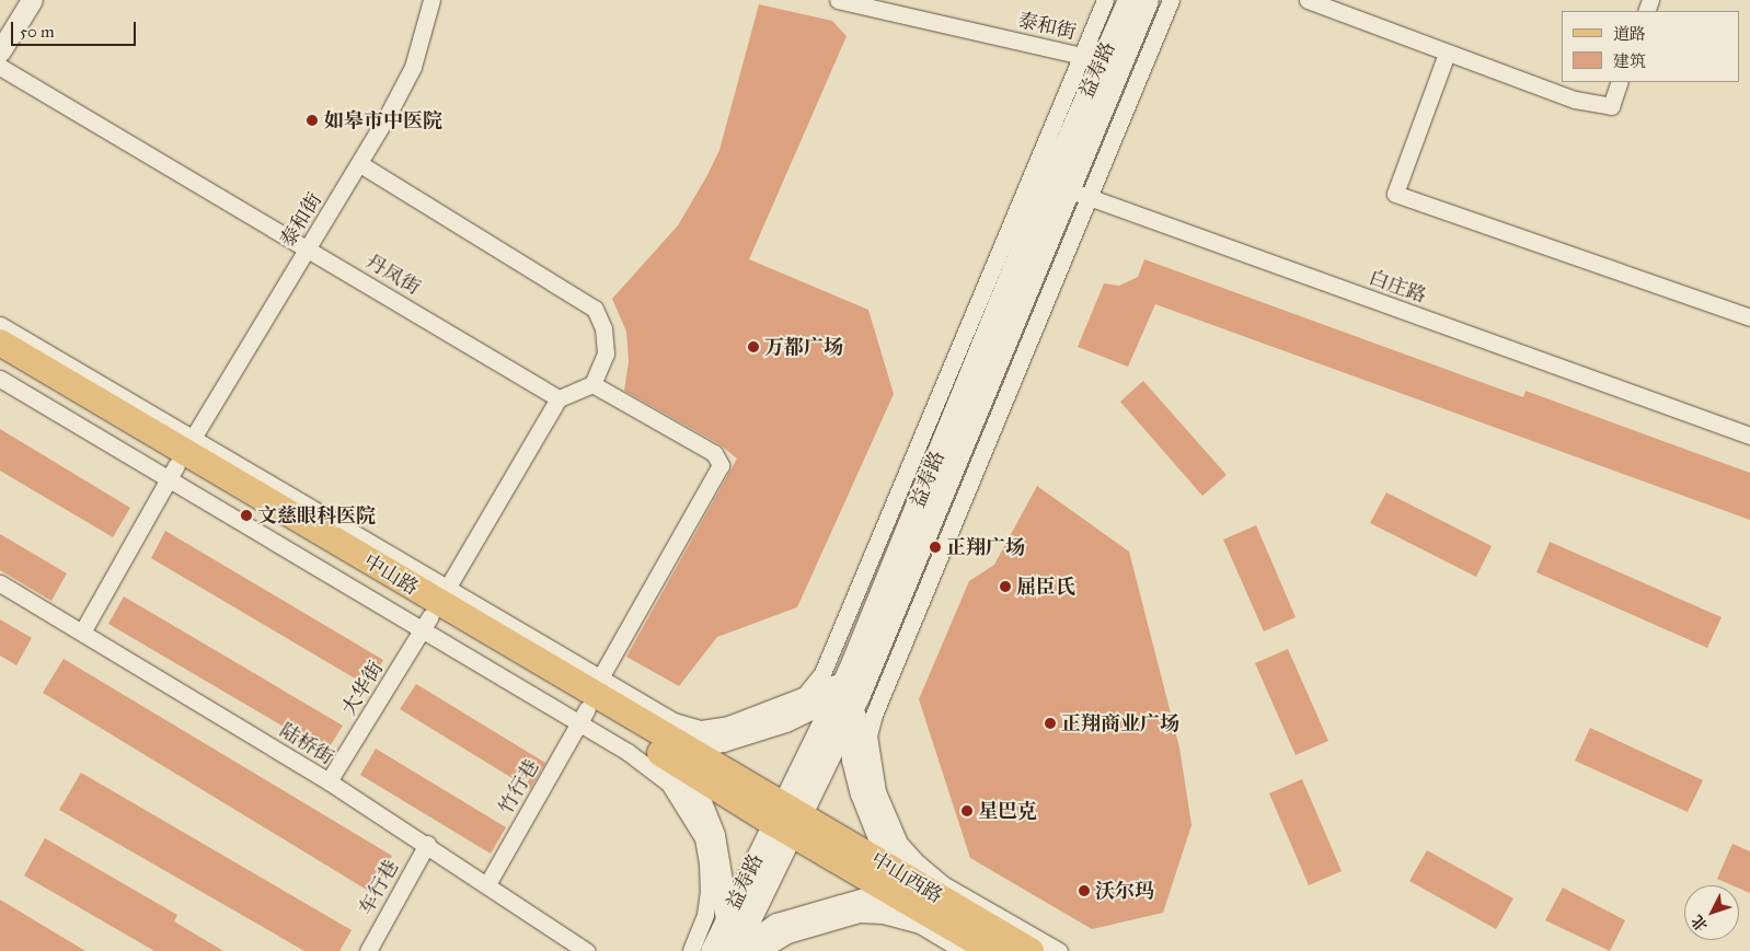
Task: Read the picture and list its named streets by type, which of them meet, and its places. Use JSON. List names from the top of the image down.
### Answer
{
  "streets": {
    "main road": ["益寿路", "中山路", "中山西路"],
    "street": [
      "泰和街",
      "丹凤街",
      "白庄路",
      "大华街",
      "陆桥街",
      "竹行巷",
      "车行巷"
    ]
  },
  "crossings": [
    ["泰和街", "益寿路"],
    ["泰和街", "丹凤街"],
    ["泰和街", "中山路"],
    ["泰和街", "陆桥街"],
    ["益寿路", "白庄路"],
    ["益寿路", "中山路"],
    ["益寿路", "中山西路"],
    ["中山路", "大华街"],
    ["中山路", "竹行巷"],
    ["中山路", "中山西路"],
    ["大华街", "陆桥街"],
    ["陆桥街", "竹行巷"],
    ["陆桥街", "车行巷"]
  ],
  "places": [
    "如皋市中医院",
    "万都广场",
    "文慈眼科医院",
    "正翔广场",
    "屈臣氏",
    "正翔商业广场",
    "星巴克",
    "沃尔玛"
  ],
  "legend": ["道路", "建筑"],
  "scale_bar": "50 m",
  "north": "bottom left"
}
